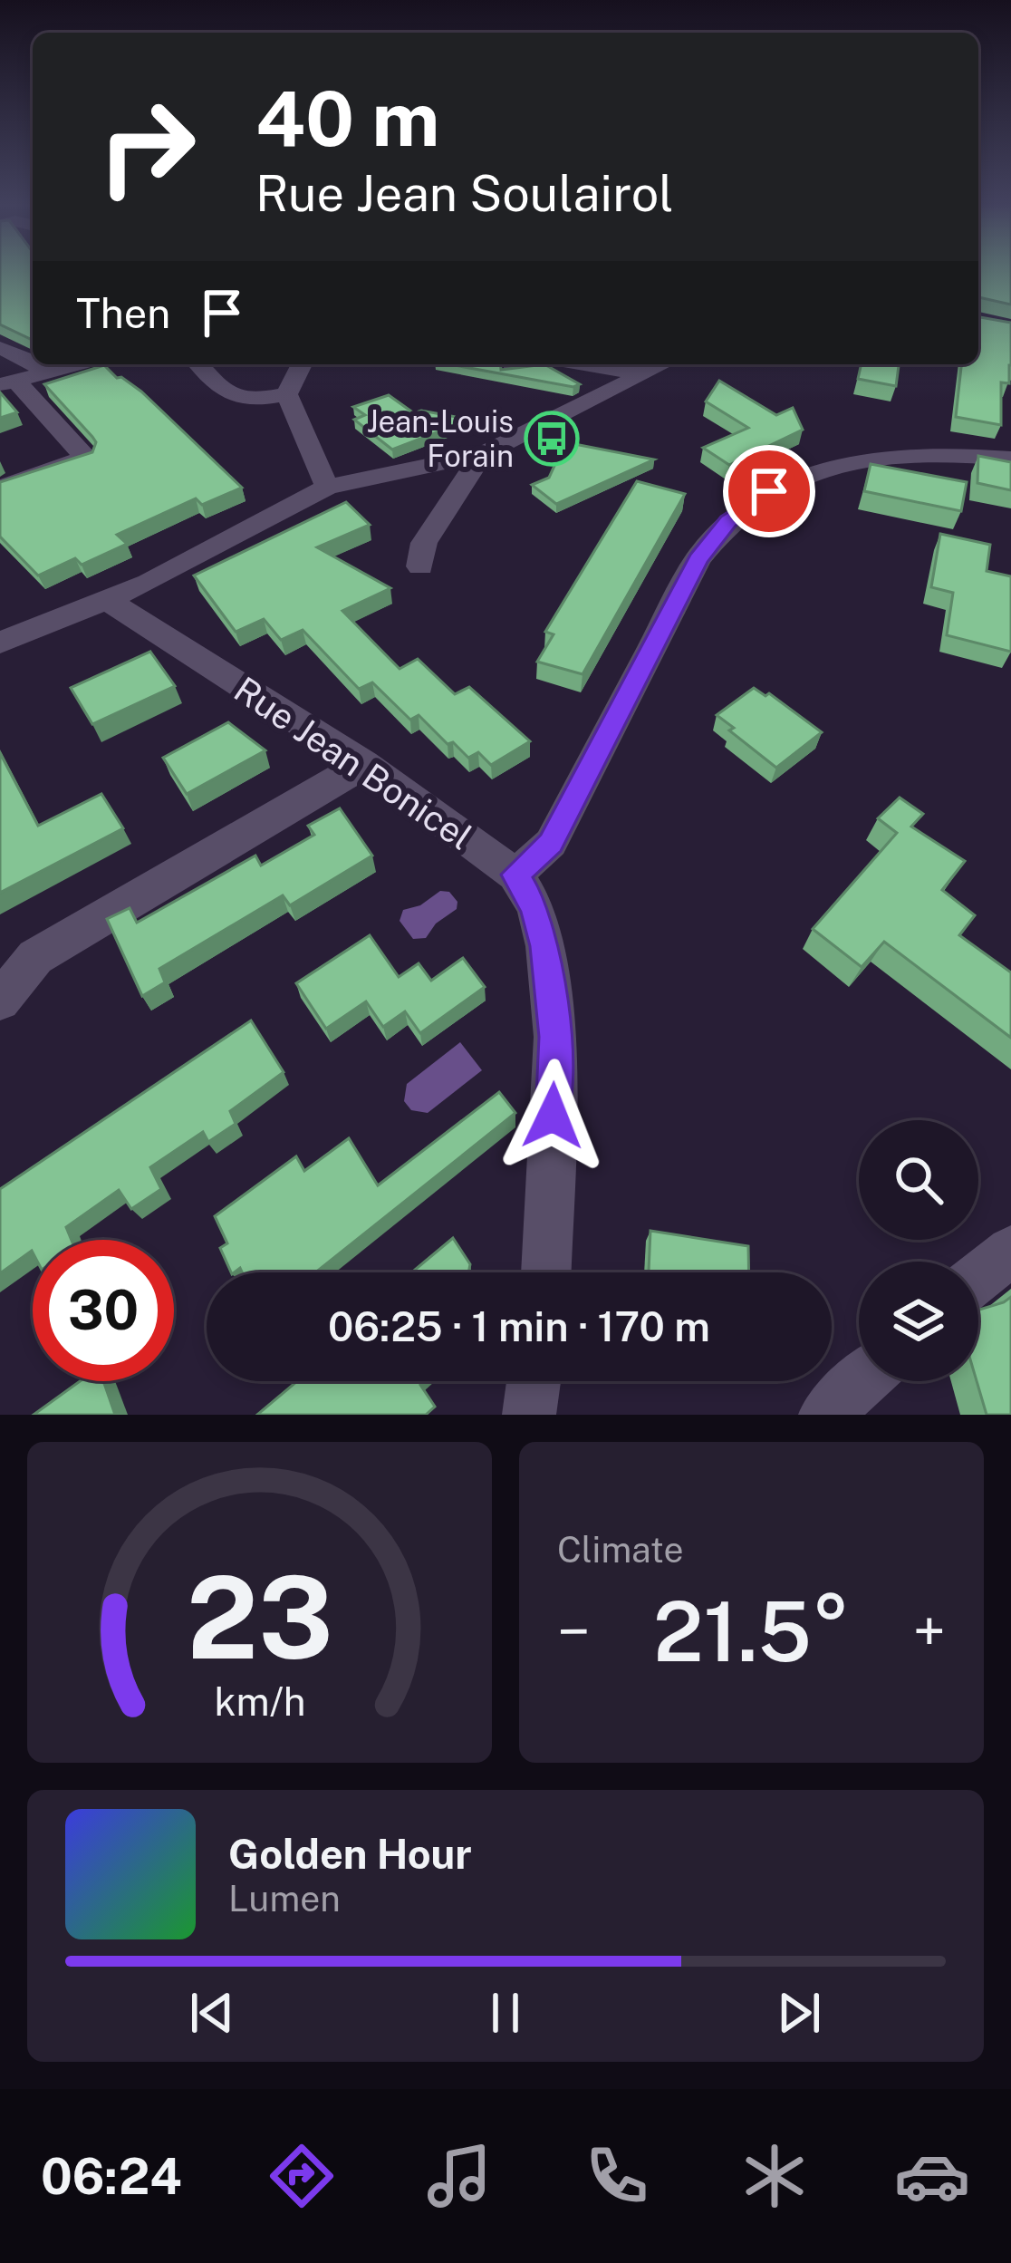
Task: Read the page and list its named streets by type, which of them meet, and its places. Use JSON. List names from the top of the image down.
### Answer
{
  "streets": {
    "street": ["Rue Jean Bonicel"]
  },
  "places": {
    "bus stop": ["Jean-Louis Forain"]
  },
  "page": {
    "turn": ["40 m", "Rue Jean Soulairol"],
    "then": "Then",
    "limit": "30",
    "trip": "06:25 · 1 min · 170 m",
    "tile": "Climate",
    "heat": ["−", "21.5°", "+"],
    "song": ["Golden Hour", "Lumen"],
    "tabs": "06:24",
    "gauge": ["23", "km/h"]
  }
}
